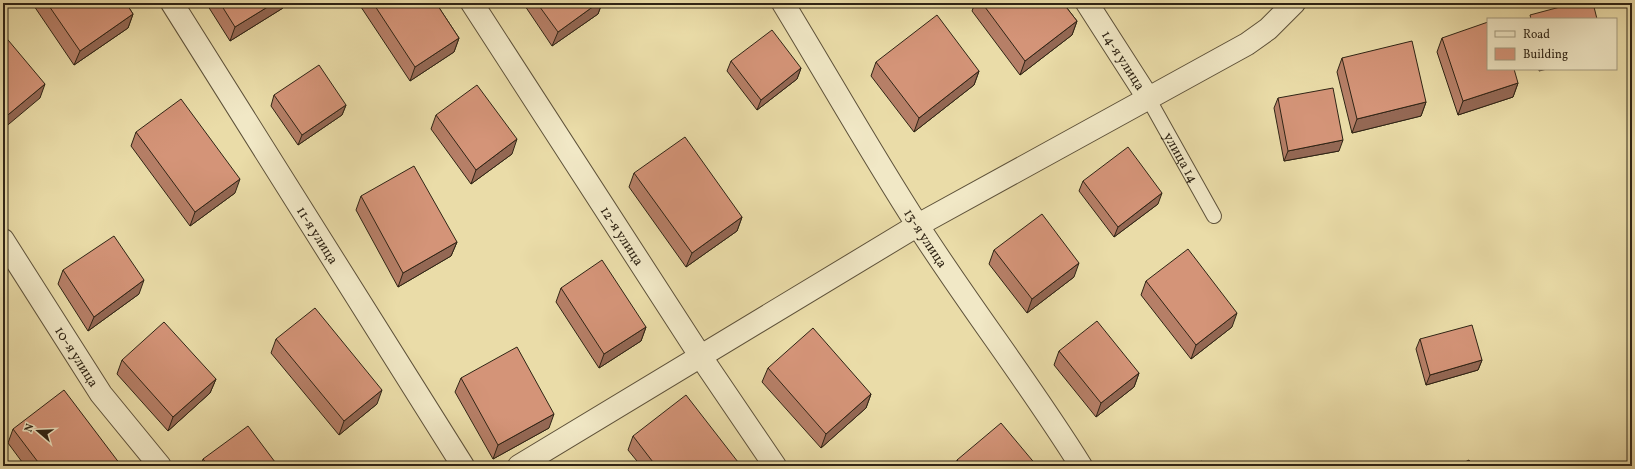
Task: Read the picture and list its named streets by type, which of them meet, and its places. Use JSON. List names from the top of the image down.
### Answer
{
  "streets": {
    "street": [
      "14-я улица",
      "11-я улица",
      "12-я улица",
      "13-я улица",
      "10-я улица"
    ],
    "lane": ["улица 14"]
  },
  "crossings": [
    ["14-я улица", "улица 14"]
  ],
  "legend": ["Road", "Building"],
  "north": "left"
}
